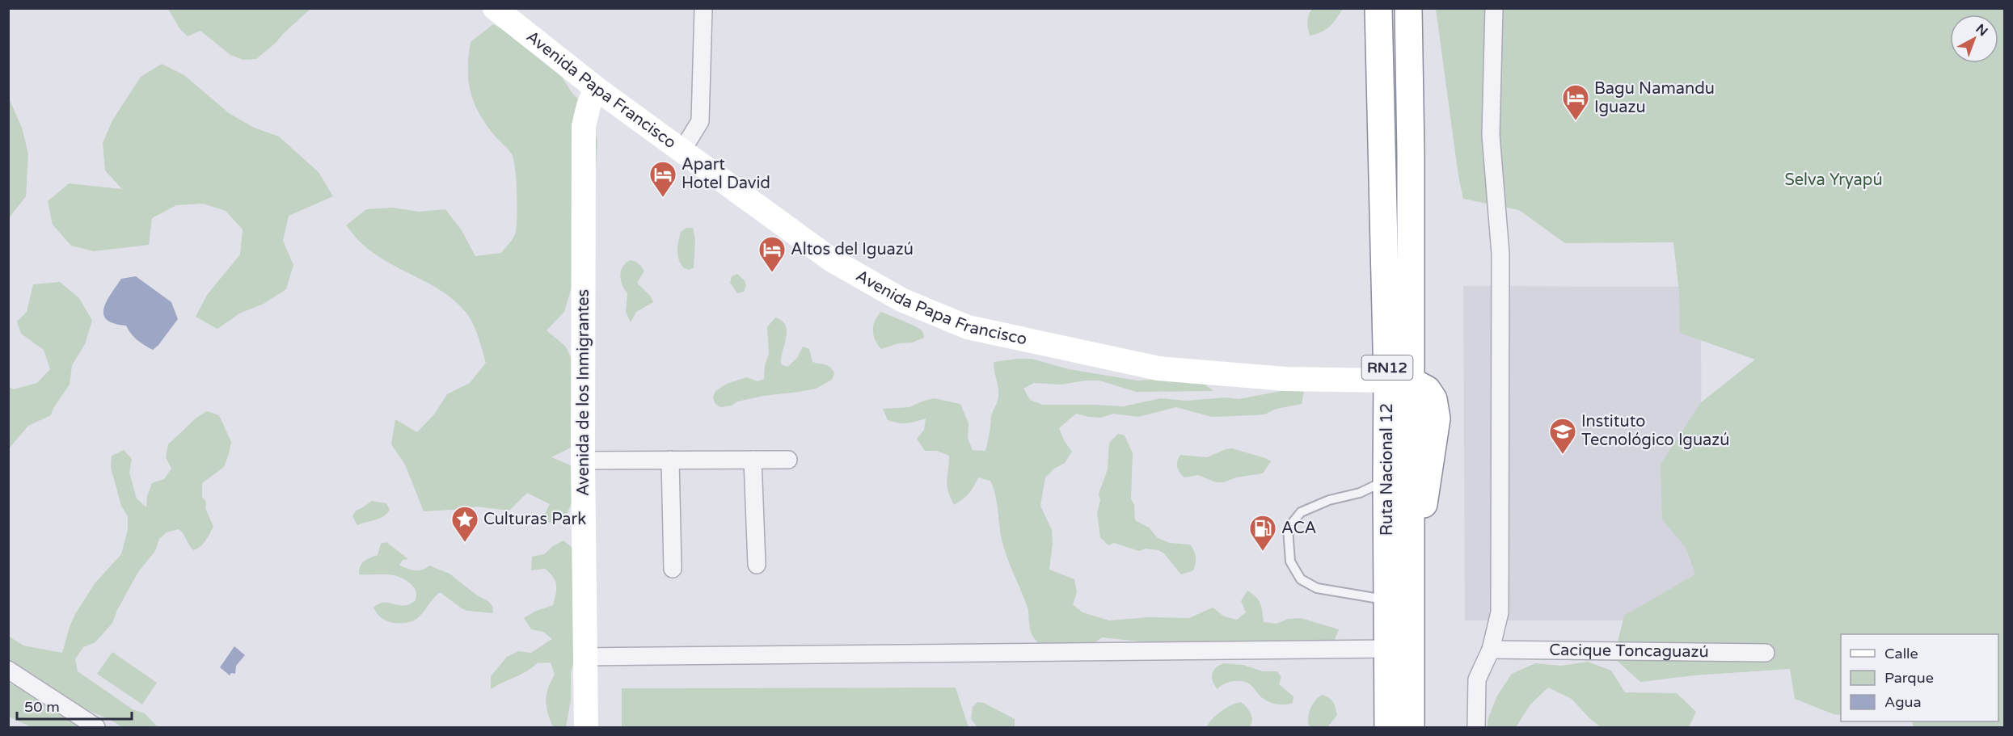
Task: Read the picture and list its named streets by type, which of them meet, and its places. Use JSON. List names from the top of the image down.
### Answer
{
  "streets": {
    "highway": ["RN12", "Ruta Nacional 12"],
    "main road": ["Avenida Papa Francisco", "Avenida de los Inmigrantes"],
    "street": ["Cacique Toncaguazú"]
  },
  "crossings": [
    ["Avenida Papa Francisco", "Avenida de los Inmigrantes"],
    ["Avenida Papa Francisco", "Ruta Nacional 12"]
  ],
  "parks": ["Selva Yryapú"],
  "places": {
    "hotel": ["Bagu Namandu Iguazu", "Apart Hotel David", "Altos del Iguazú"],
    "school or university": ["Instituto Tecnológico Iguazú"],
    "place": ["Culturas Park"],
    "fuel station": ["ACA"]
  },
  "legend": ["Calle", "Parque", "Agua"],
  "scale_bar": "50 m",
  "north": "top right"
}
